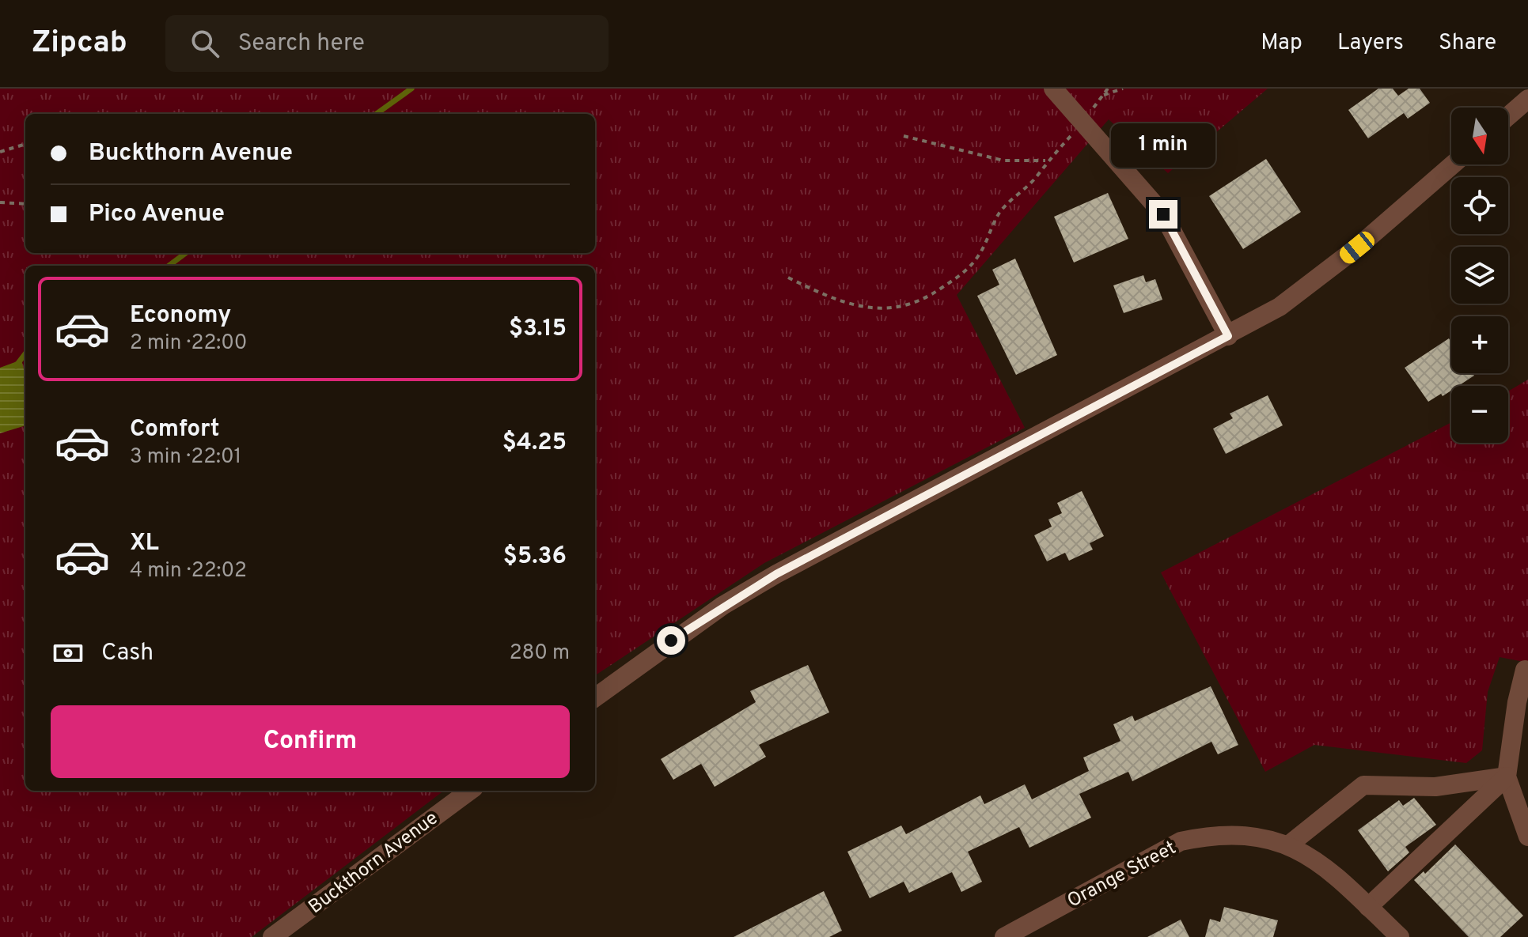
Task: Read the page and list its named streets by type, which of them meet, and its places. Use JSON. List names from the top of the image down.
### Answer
{
  "streets": {
    "street": ["Buckthorn Avenue", "Orange Street"]
  },
  "north": "bottom",
  "page": {
    "header": "Zipcab",
    "search": "Search here",
    "nav": ["Map", "Layers", "Share"],
    "map_buttons": ["+", "−"],
    "banner": ["Buckthorn Avenue", "Pico Avenue"],
    "bubble": "1 min",
    "list": [
      {
        "name": "Economy",
        "note": "2 min · 22:00",
        "value": "$3.15"
      },
      {
        "name": "Comfort",
        "note": "3 min · 22:01",
        "value": "$4.25"
      },
      {
        "name": "XL",
        "note": "4 min · 22:02",
        "value": "$5.36"
      }
    ],
    "pay": ["Cash", "280 m"],
    "buttons": "Confirm"
  }
}
